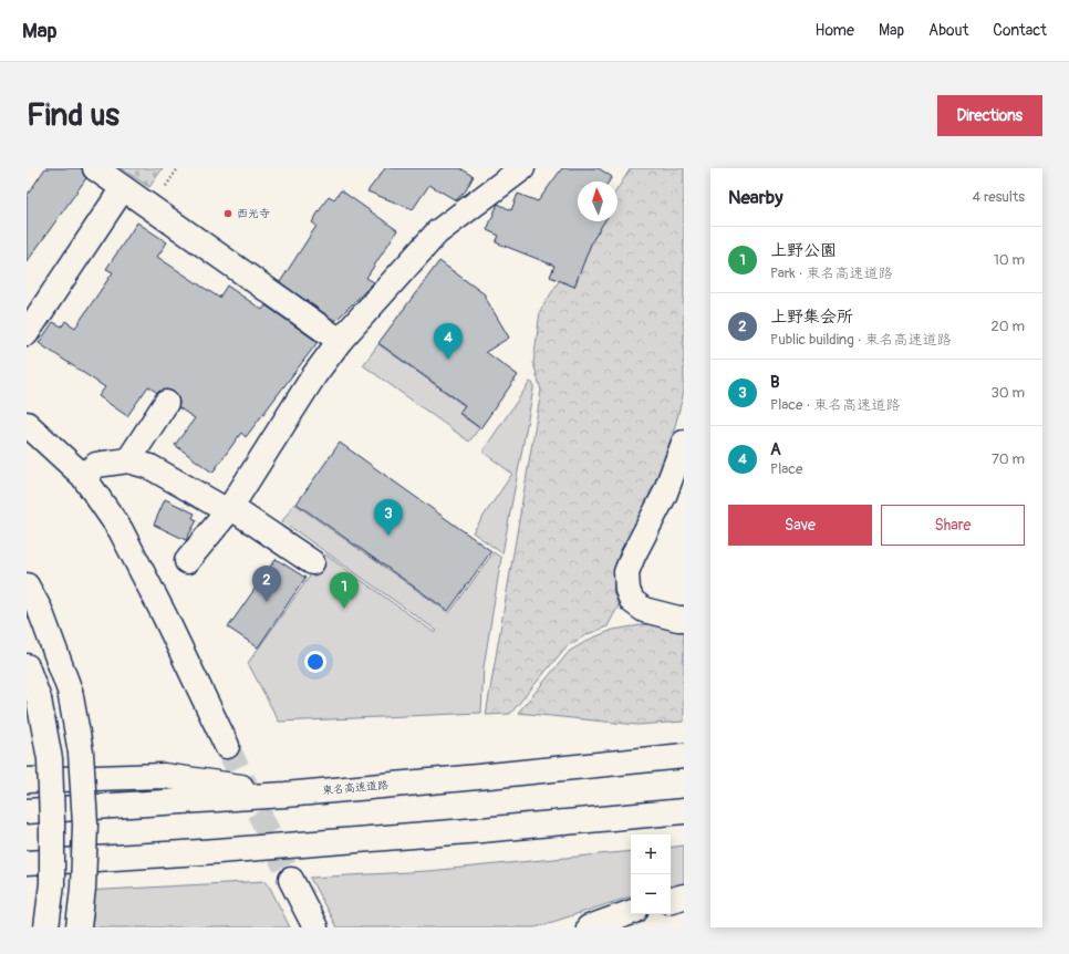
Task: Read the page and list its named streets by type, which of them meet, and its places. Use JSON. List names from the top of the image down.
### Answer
{
  "streets": {
    "main road": ["東名高速道路"]
  },
  "places": ["西光寺"],
  "north": "top",
  "page": {
    "header": "Map",
    "nav": [
      "Home",
      "Map",
      "About",
      "Contact"
    ],
    "buttons": [
      "Directions",
      ["Save", "Share"]
    ],
    "title": "Find us",
    "heading": ["Nearby", "4 results"],
    "list": [
      {
        "mark": "1",
        "name": "上野公園",
        "note": "Park · 東名高速道路",
        "value": "10 m"
      },
      {
        "mark": "2",
        "name": "上野集会所",
        "note": "Public building · 東名高速道路",
        "value": "20 m"
      },
      {
        "mark": "3",
        "name": "B",
        "note": "Place · 東名高速道路",
        "value": "30 m"
      },
      {
        "mark": "4",
        "name": "A",
        "note": "Place",
        "value": "70 m"
      }
    ],
    "pins": [
      "4",
      "3",
      "2",
      "1"
    ],
    "map_buttons": ["+", "−"]
  }
}
